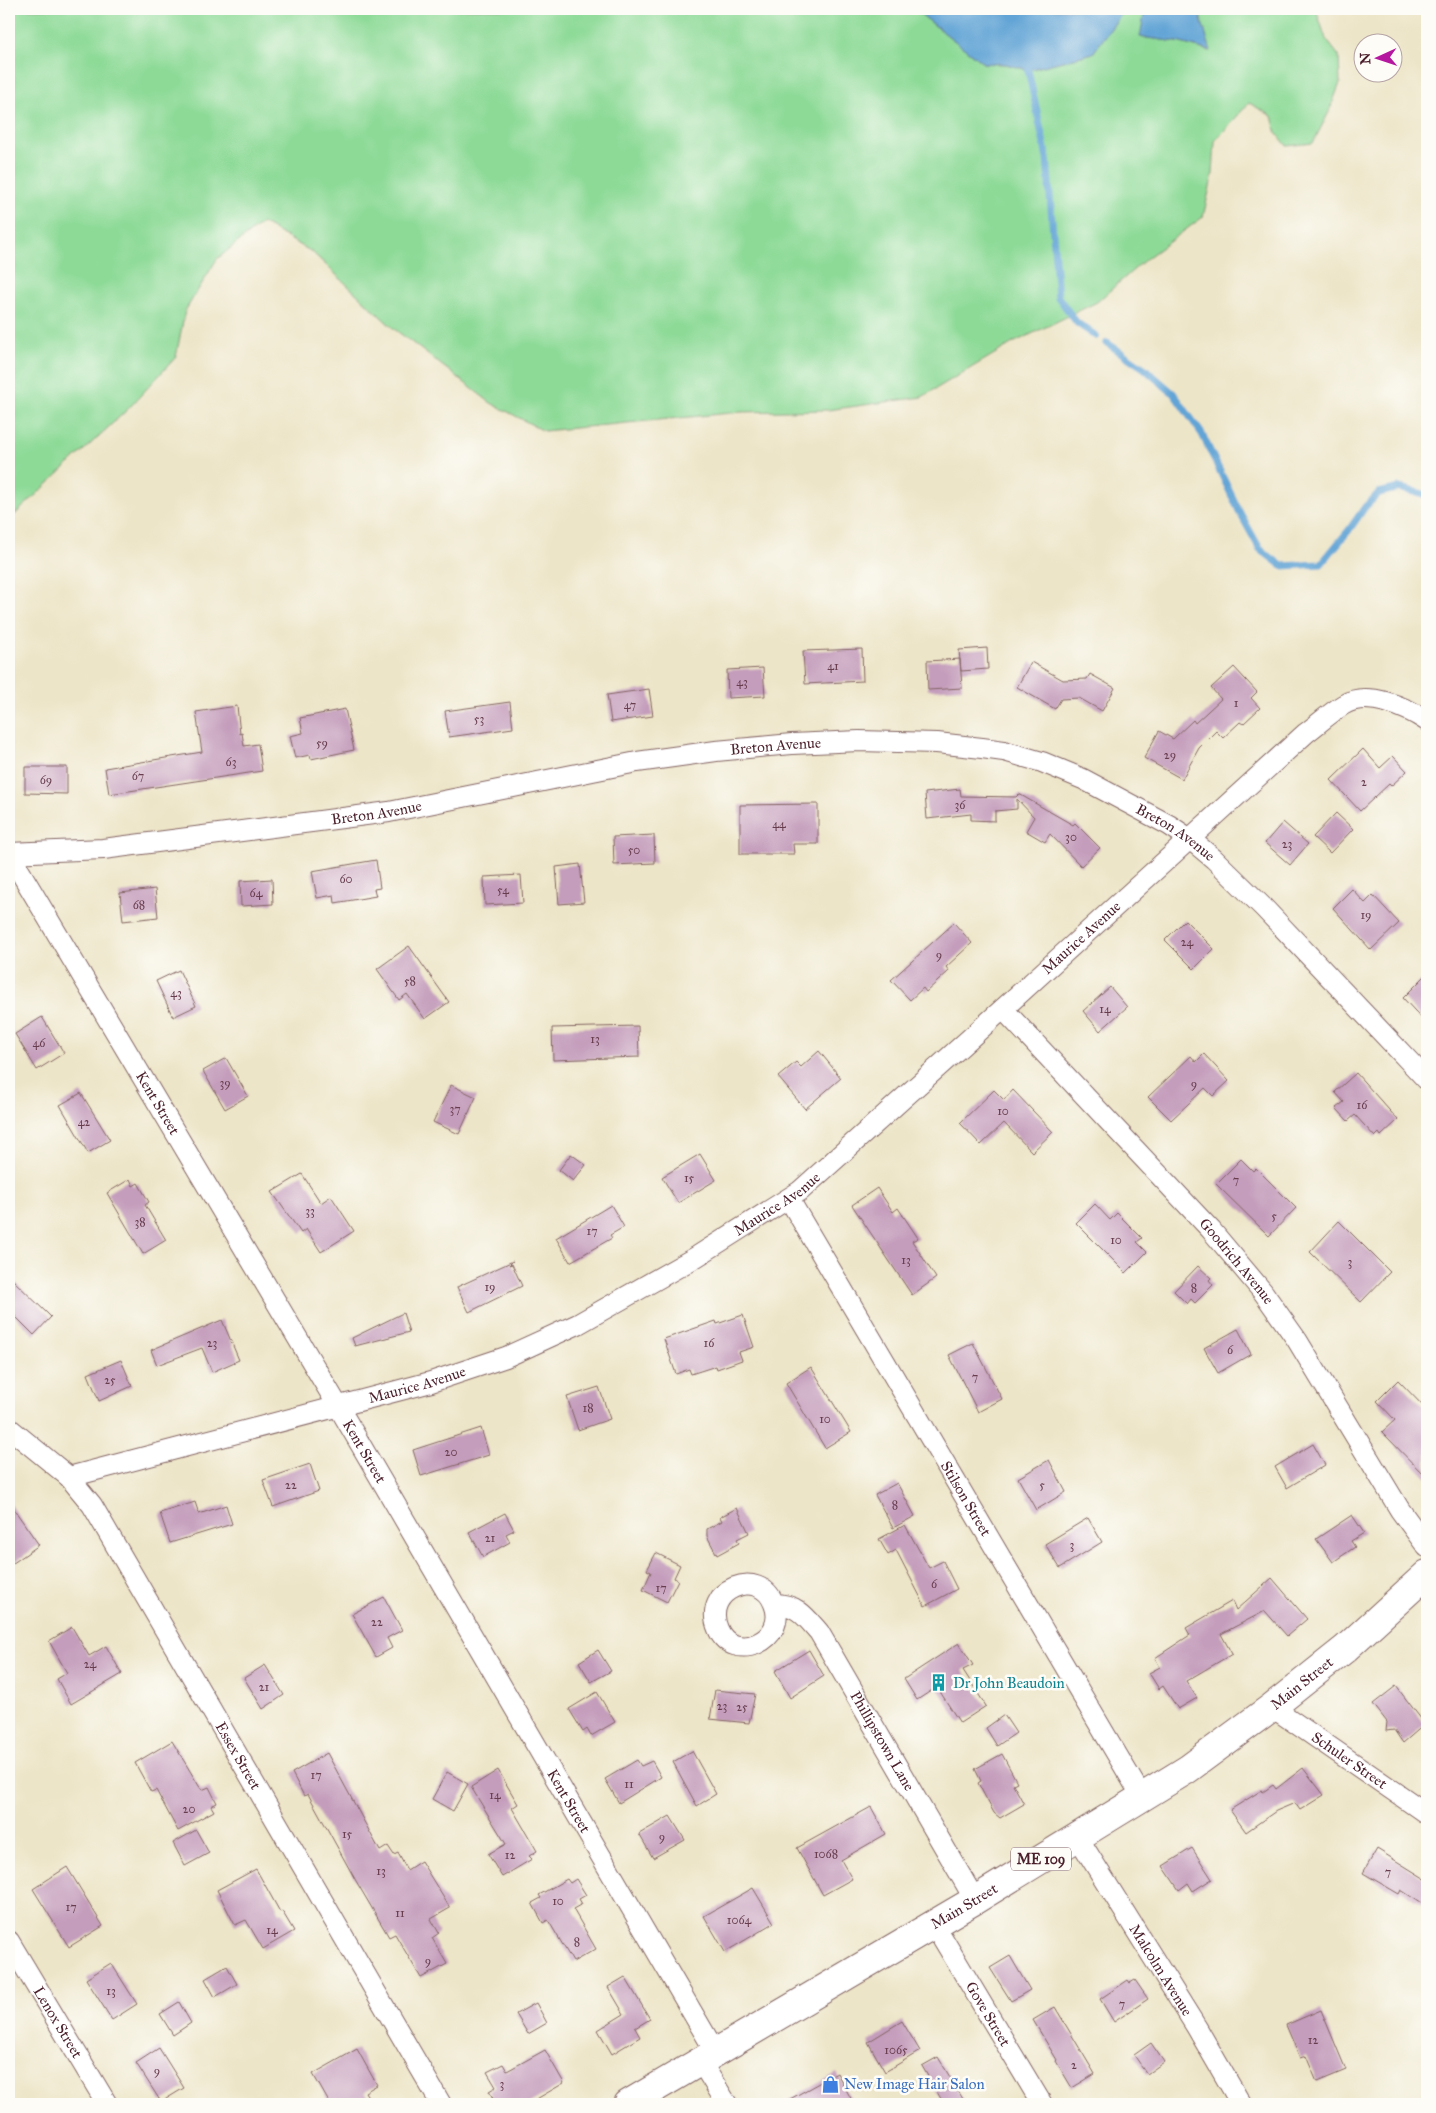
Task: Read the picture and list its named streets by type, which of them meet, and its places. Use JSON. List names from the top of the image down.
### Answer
{
  "streets": {
    "highway": ["Main Street", "ME 109"],
    "street": [
      "Breton Avenue",
      "Maurice Avenue",
      "Kent Street",
      "Goodrich Avenue",
      "Stilson Street",
      "Phillipstown Lane",
      "Essex Street",
      "Schuler Street",
      "Malcolm Avenue",
      "Gove Street",
      "Lenox Street"
    ]
  },
  "crossings": [
    ["Breton Avenue", "Maurice Avenue"],
    ["Breton Avenue", "Kent Street"],
    ["Maurice Avenue", "Kent Street"],
    ["Maurice Avenue", "Goodrich Avenue"],
    ["Maurice Avenue", "Stilson Street"],
    ["Maurice Avenue", "Essex Street"],
    ["Kent Street", "Main Street"],
    ["Stilson Street", "Main Street"],
    ["Main Street", "Phillipstown Lane"],
    ["Main Street", "Schuler Street"],
    ["Main Street", "Malcolm Avenue"],
    ["Main Street", "Gove Street"]
  ],
  "places": {
    "building": ["Dr John Beaudoin"],
    "shop": ["New Image Hair Salon"]
  },
  "house_numbers": [
    "41",
    "43",
    "1",
    "47",
    "53",
    "59",
    "29",
    "63",
    "67",
    "69",
    "2",
    "36",
    "44",
    "30",
    "23",
    "50",
    "60",
    "54",
    "64",
    "68",
    "19",
    "24",
    "9",
    "58",
    "43",
    "14",
    "13",
    "46",
    "39",
    "9",
    "16",
    "37",
    "10",
    "42",
    "15",
    "7",
    "33",
    "5",
    "38",
    "17",
    "10",
    "13",
    "3",
    "19",
    "8",
    "23",
    "16",
    "6",
    "7",
    "25",
    "18",
    "10",
    "20",
    "22",
    "5",
    "8",
    "21",
    "3",
    "6",
    "17",
    "22",
    "24",
    "21",
    "23",
    "25",
    "17",
    "11",
    "14",
    "20",
    "15",
    "9",
    "1068",
    "12",
    "13",
    "7",
    "10",
    "17",
    "11",
    "1064",
    "14",
    "8",
    "9",
    "13",
    "7",
    "12",
    "1065",
    "2",
    "9",
    "3"
  ],
  "north": "left"
}
